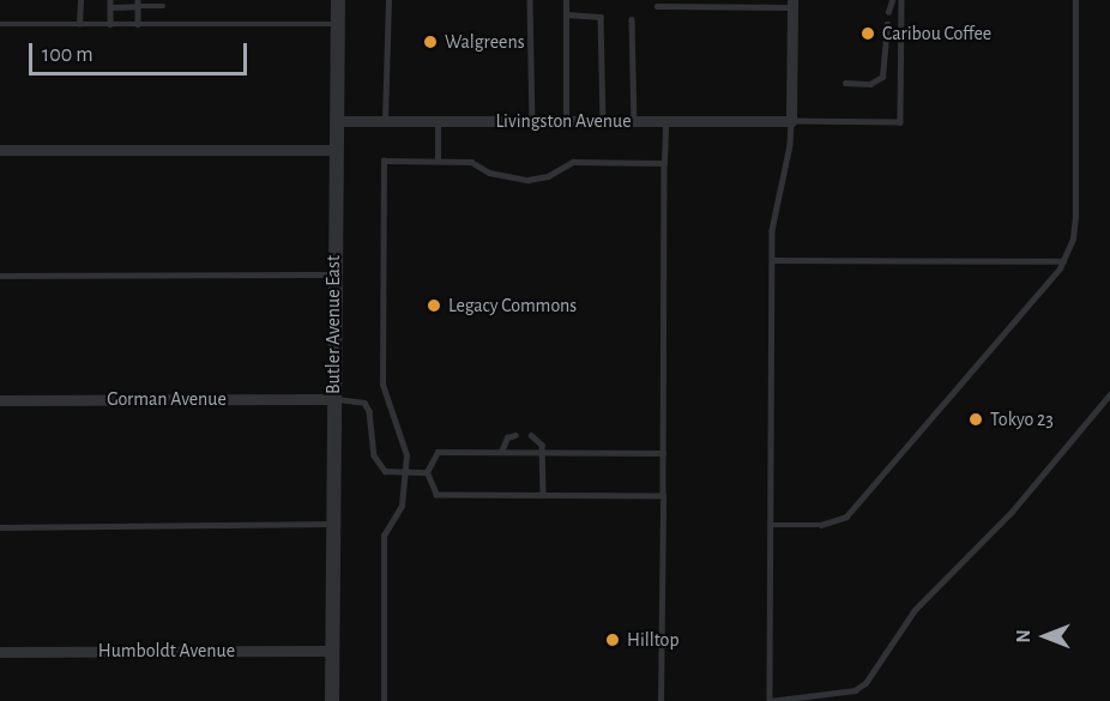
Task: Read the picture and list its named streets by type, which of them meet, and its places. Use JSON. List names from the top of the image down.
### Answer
{
  "streets": {
    "street": [
      "Livingston Avenue",
      "Butler Avenue East",
      "Gorman Avenue",
      "Humboldt Avenue"
    ]
  },
  "crossings": [
    ["Livingston Avenue", "Butler Avenue East"],
    ["Butler Avenue East", "Gorman Avenue"],
    ["Butler Avenue East", "Humboldt Avenue"]
  ],
  "places": [
    "Caribou Coffee",
    "Walgreens",
    "Legacy Commons",
    "Tokyo 23",
    "Hilltop"
  ],
  "scale_bar": "100 m",
  "north": "left"
}
